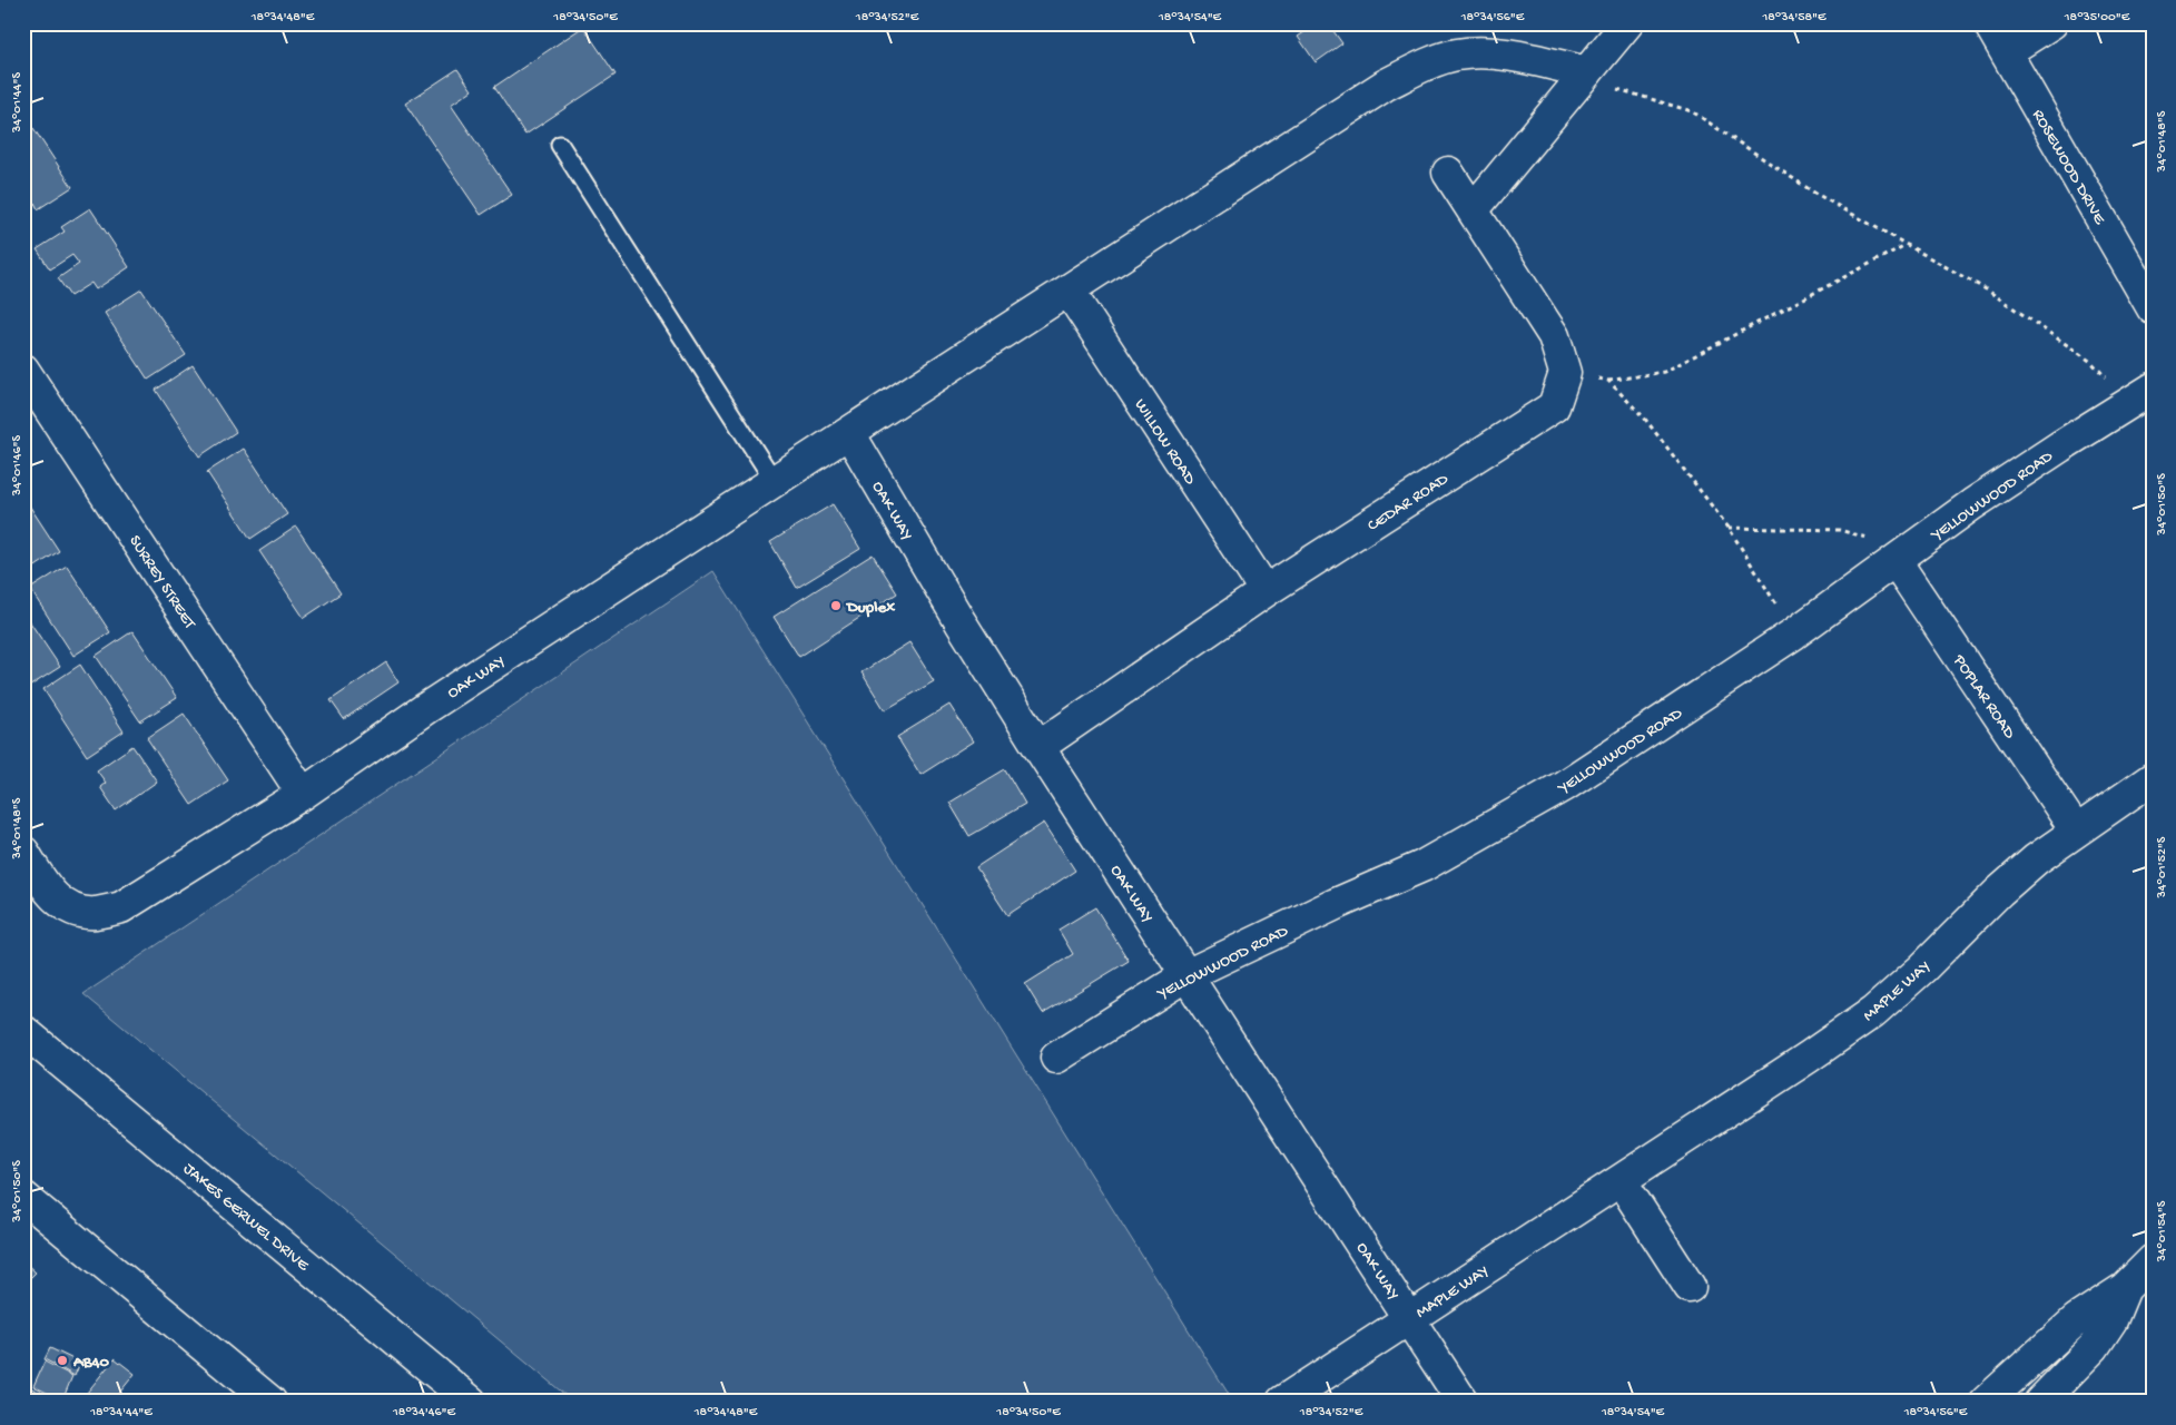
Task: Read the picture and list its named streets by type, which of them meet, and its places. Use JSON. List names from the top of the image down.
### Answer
{
  "streets": {
    "street": [
      "ROSEWOOD DRIVE",
      "WILLOW ROAD",
      "YELLOWWOOD ROAD",
      "CEDAR ROAD",
      "OAK WAY",
      "SURREY STREET",
      "POPLAR ROAD",
      "MAPLE WAY",
      "JAKES GERWEL DRIVE"
    ]
  },
  "crossings": [
    ["WILLOW ROAD", "CEDAR ROAD"],
    ["YELLOWWOOD ROAD", "OAK WAY"],
    ["YELLOWWOOD ROAD", "POPLAR ROAD"],
    ["CEDAR ROAD", "OAK WAY"],
    ["OAK WAY", "SURREY STREET"],
    ["OAK WAY", "MAPLE WAY"],
    ["POPLAR ROAD", "MAPLE WAY"]
  ],
  "places": ["Duplex", "AB40"],
  "coordinates": [
    "18°34'48\"E",
    "18°34'50\"E",
    "18°34'52\"E",
    "18°34'54\"E",
    "18°34'56\"E",
    "18°34'58\"E",
    "18°35'00\"E",
    "34°01'44\"S",
    "34°01'48\"S",
    "34°01'46\"S",
    "34°01'50\"S",
    "34°01'52\"S",
    "34°01'54\"S",
    "18°34'44\"E",
    "18°34'46\"E"
  ]
}
